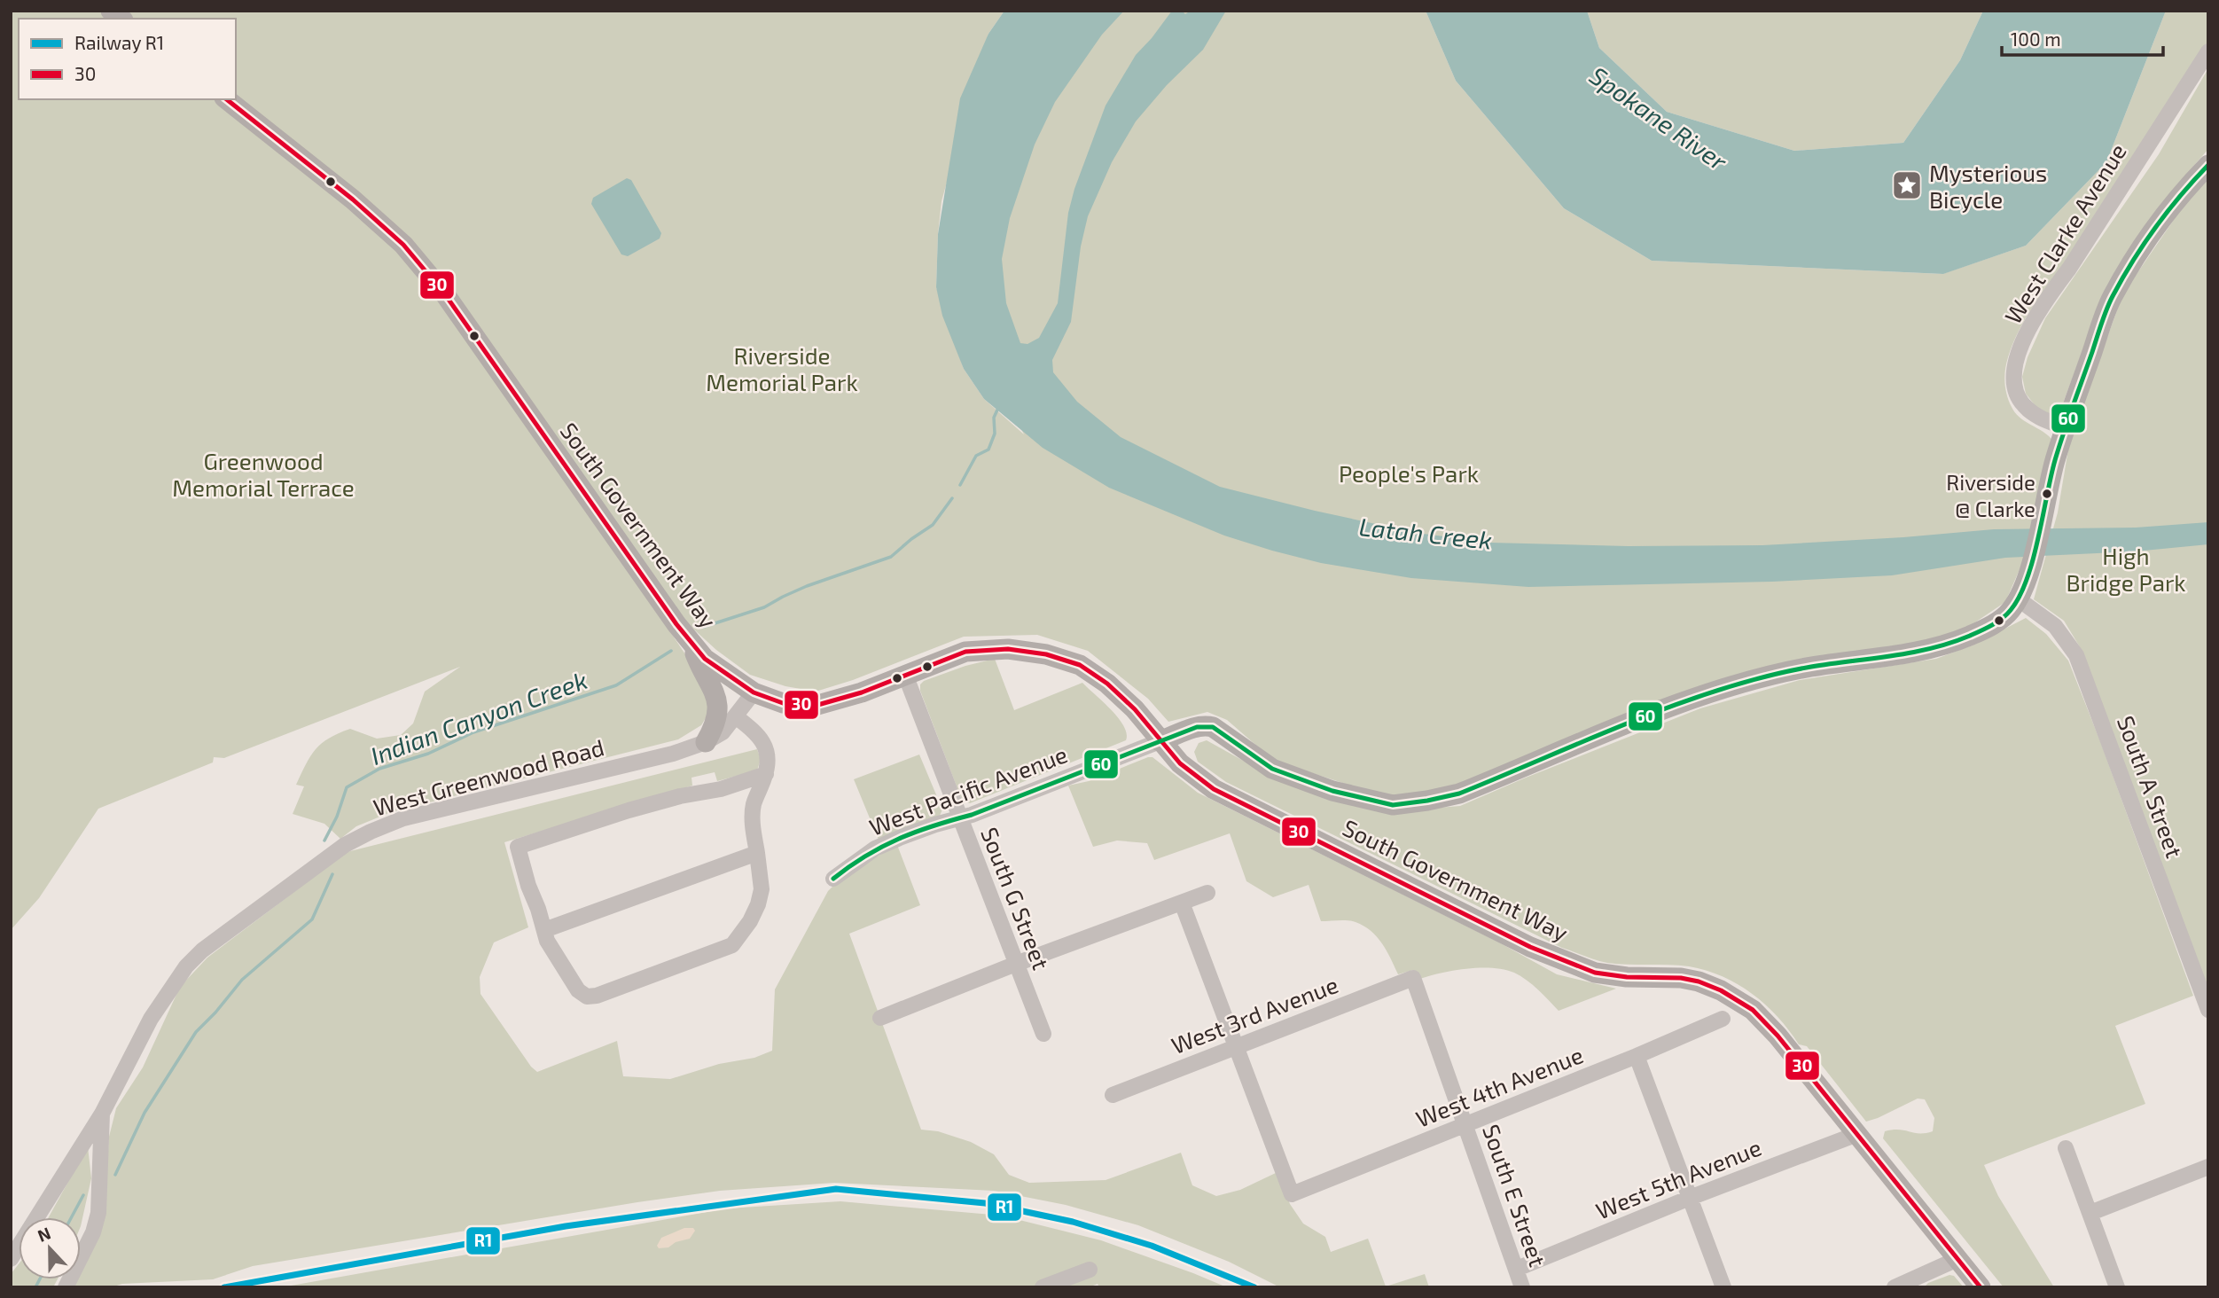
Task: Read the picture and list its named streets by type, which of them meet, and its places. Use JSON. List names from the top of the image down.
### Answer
{
  "streets": {
    "main road": ["South Government Way"],
    "street": [
      "West Clarke Avenue",
      "West Greenwood Road",
      "South A Street",
      "West Pacific Avenue",
      "South G Street",
      "West 3rd Avenue",
      "West 4th Avenue",
      "West 5th Avenue",
      "South E Street"
    ]
  },
  "crossings": [
    ["South Government Way", "West Greenwood Road"],
    ["South Government Way", "West Pacific Avenue"],
    ["South Government Way", "South G Street"],
    ["South Government Way", "West 5th Avenue"],
    ["West Pacific Avenue", "South G Street"],
    ["West 3rd Avenue", "West 4th Avenue"],
    ["West 3rd Avenue", "South E Street"],
    ["West 4th Avenue", "South E Street"],
    ["West 5th Avenue", "South E Street"]
  ],
  "water": ["Spokane River", "Latah Creek", "Indian Canyon Creek"],
  "parks": [
    "Riverside Memorial Park",
    "Greenwood Memorial Terrace",
    "People's Park",
    "High Bridge Park"
  ],
  "places": {
    "place": ["Mysterious Bicycle"],
    "other": ["Riverside @ Clarke"]
  },
  "lines": ["transit line 30", "transit line 60", "rail line R1"],
  "legend": ["Railway R1", "30"],
  "scale_bar": "100 m",
  "north": "top"
}
